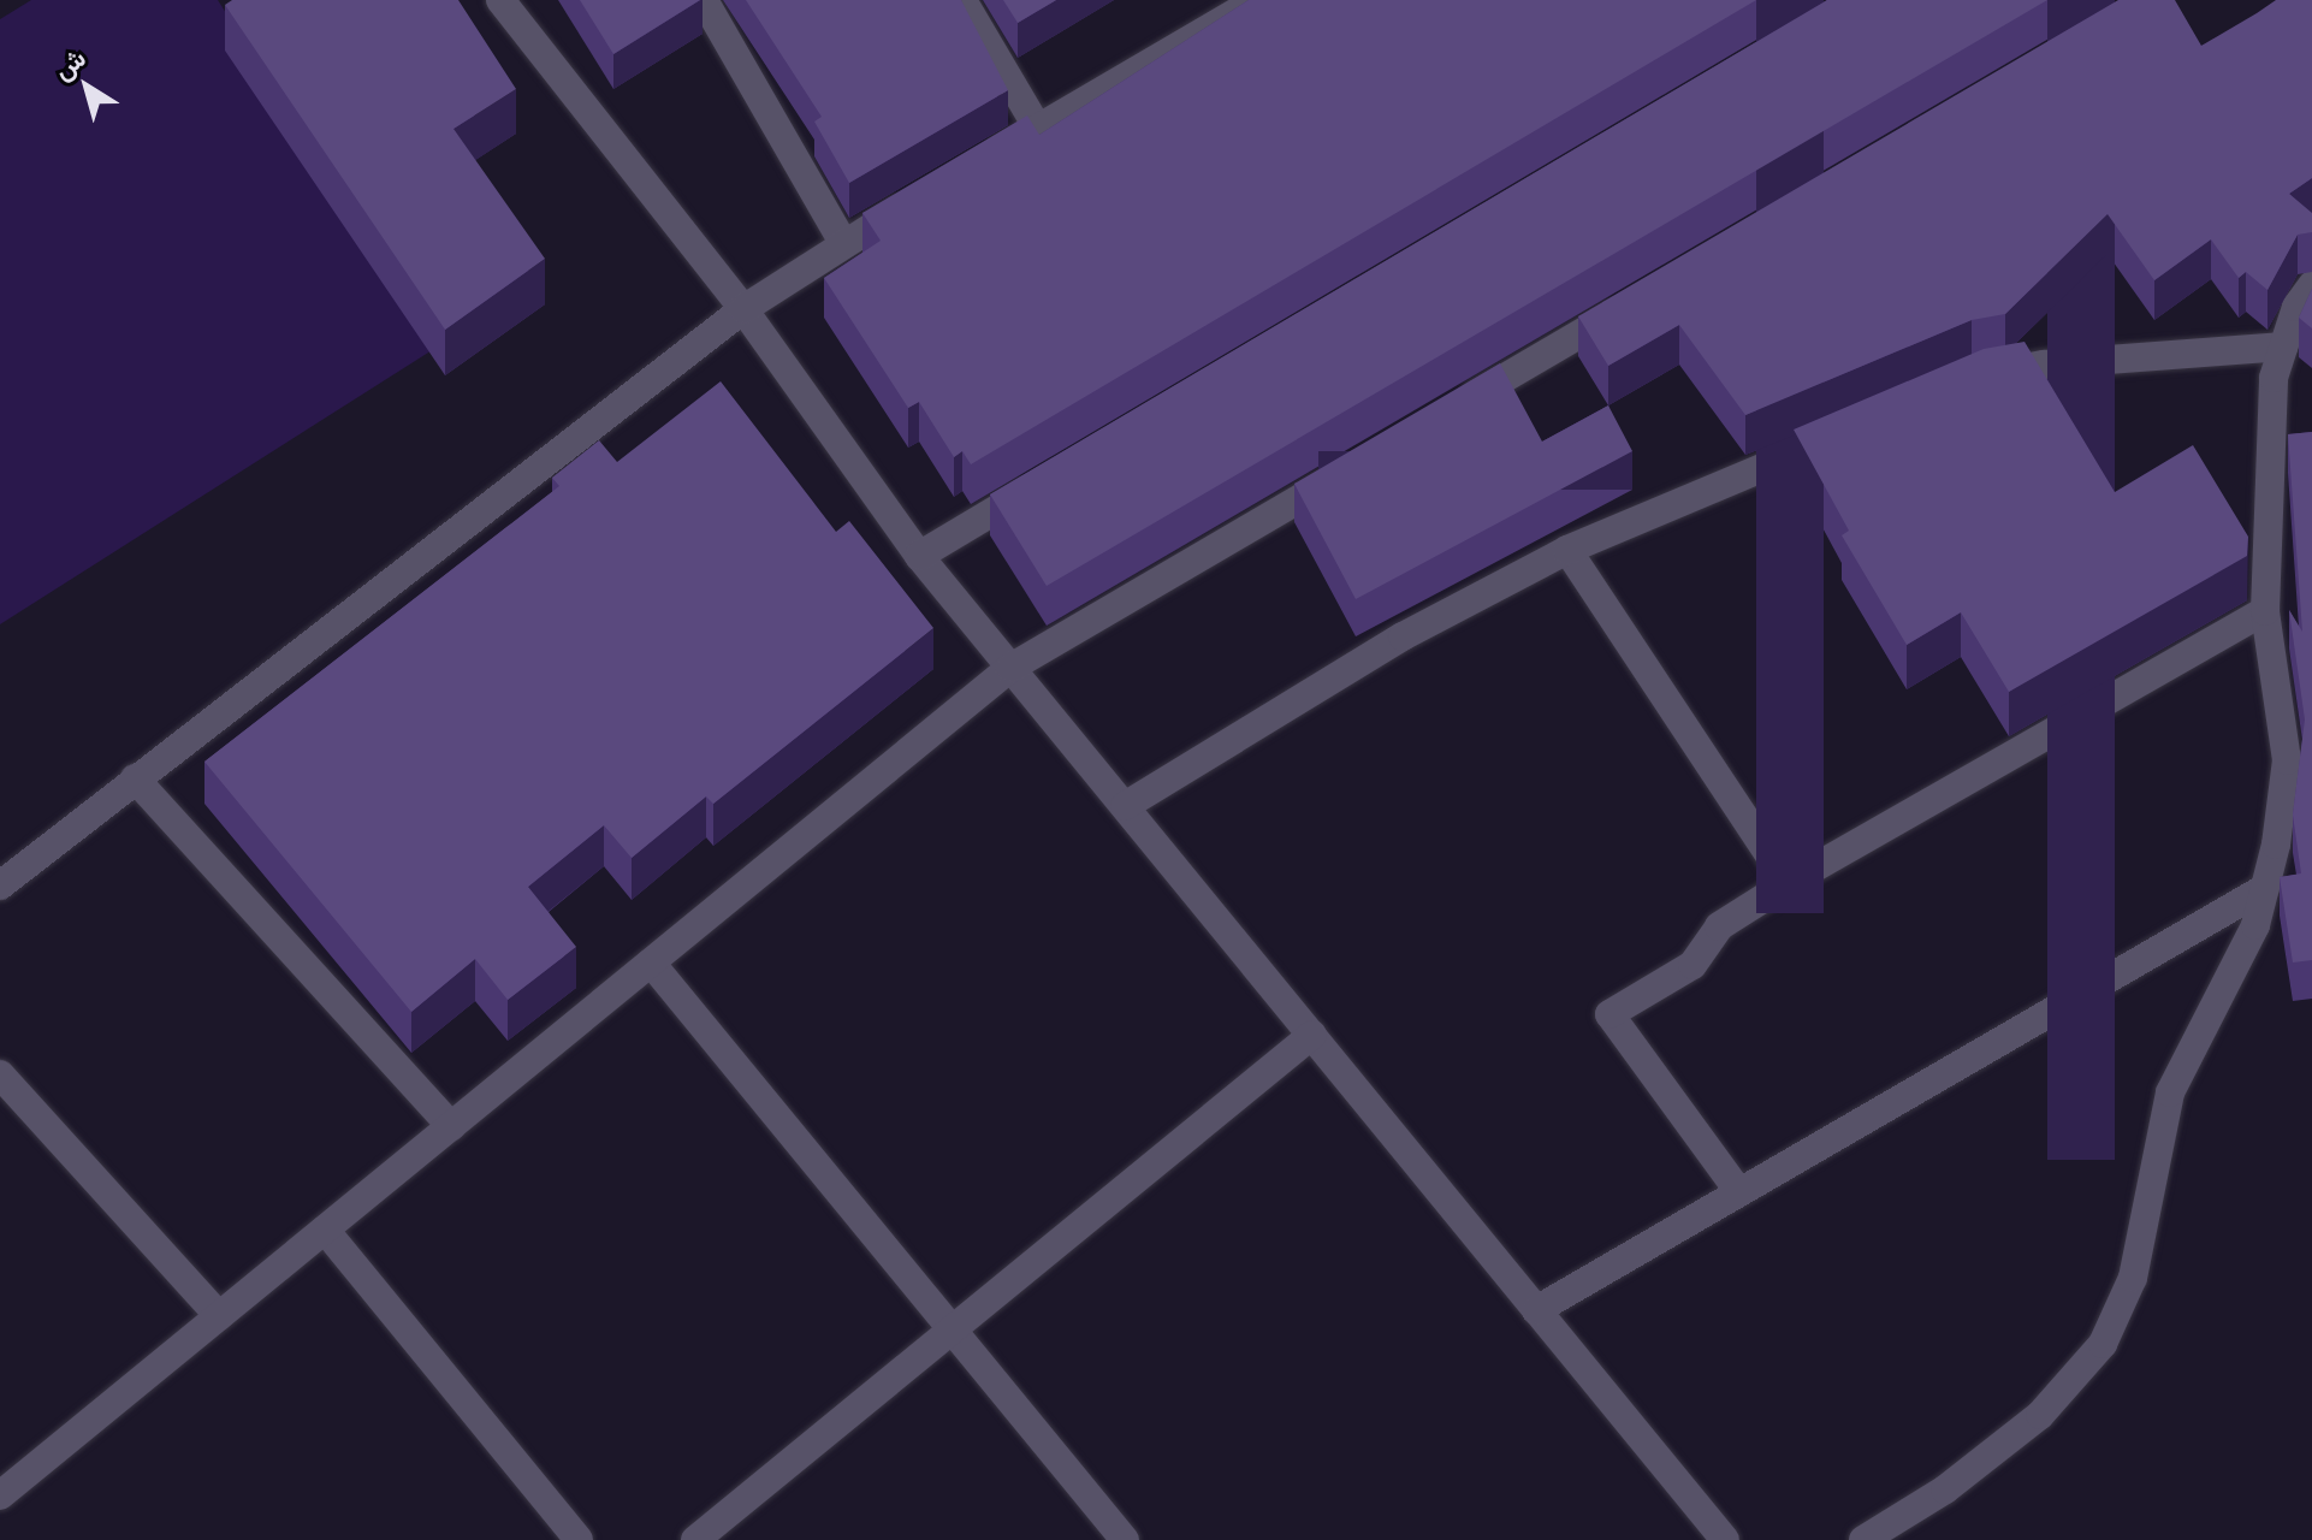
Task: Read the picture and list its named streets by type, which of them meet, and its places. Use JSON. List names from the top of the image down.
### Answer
{
  "north": "top left"
}
